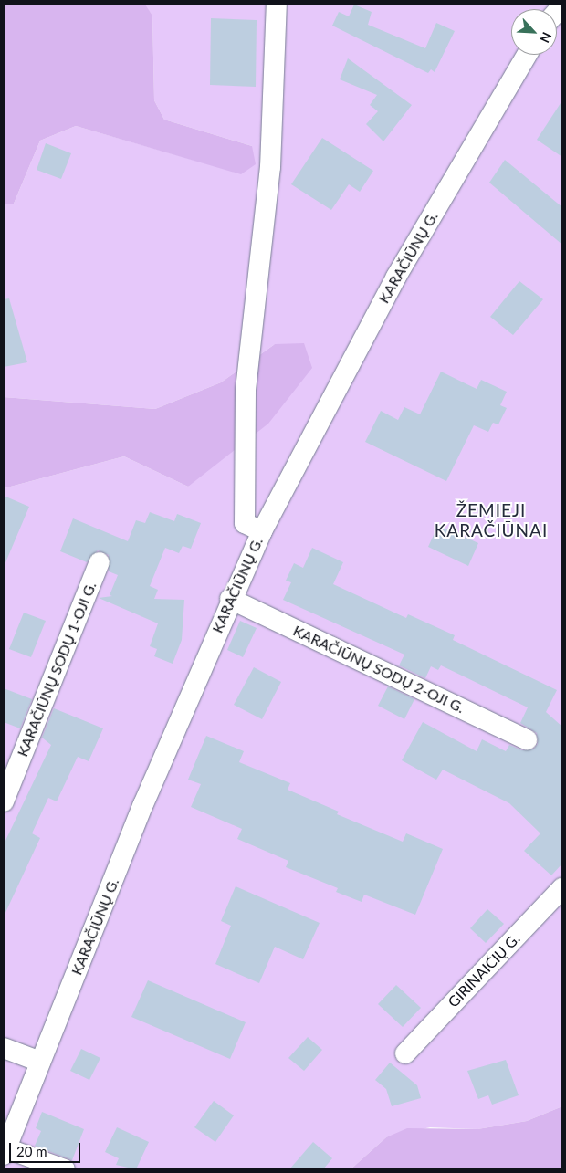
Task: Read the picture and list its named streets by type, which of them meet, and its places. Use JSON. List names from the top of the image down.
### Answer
{
  "streets": {
    "street": [
      "KARAČIŪNŲ G.",
      "KARAČIŪNŲ SODŲ 1-OJI G.",
      "KARAČIŪNŲ SODŲ 2-OJI G.",
      "GIRINAIČIŲ G."
    ]
  },
  "crossings": [
    ["KARAČIŪNŲ G.", "KARAČIŪNŲ SODŲ 2-OJI G."]
  ],
  "districts": ["ŽEMIEJI KARAČIŪNAI"],
  "scale_bar": "20 m",
  "north": "bottom right"
}
